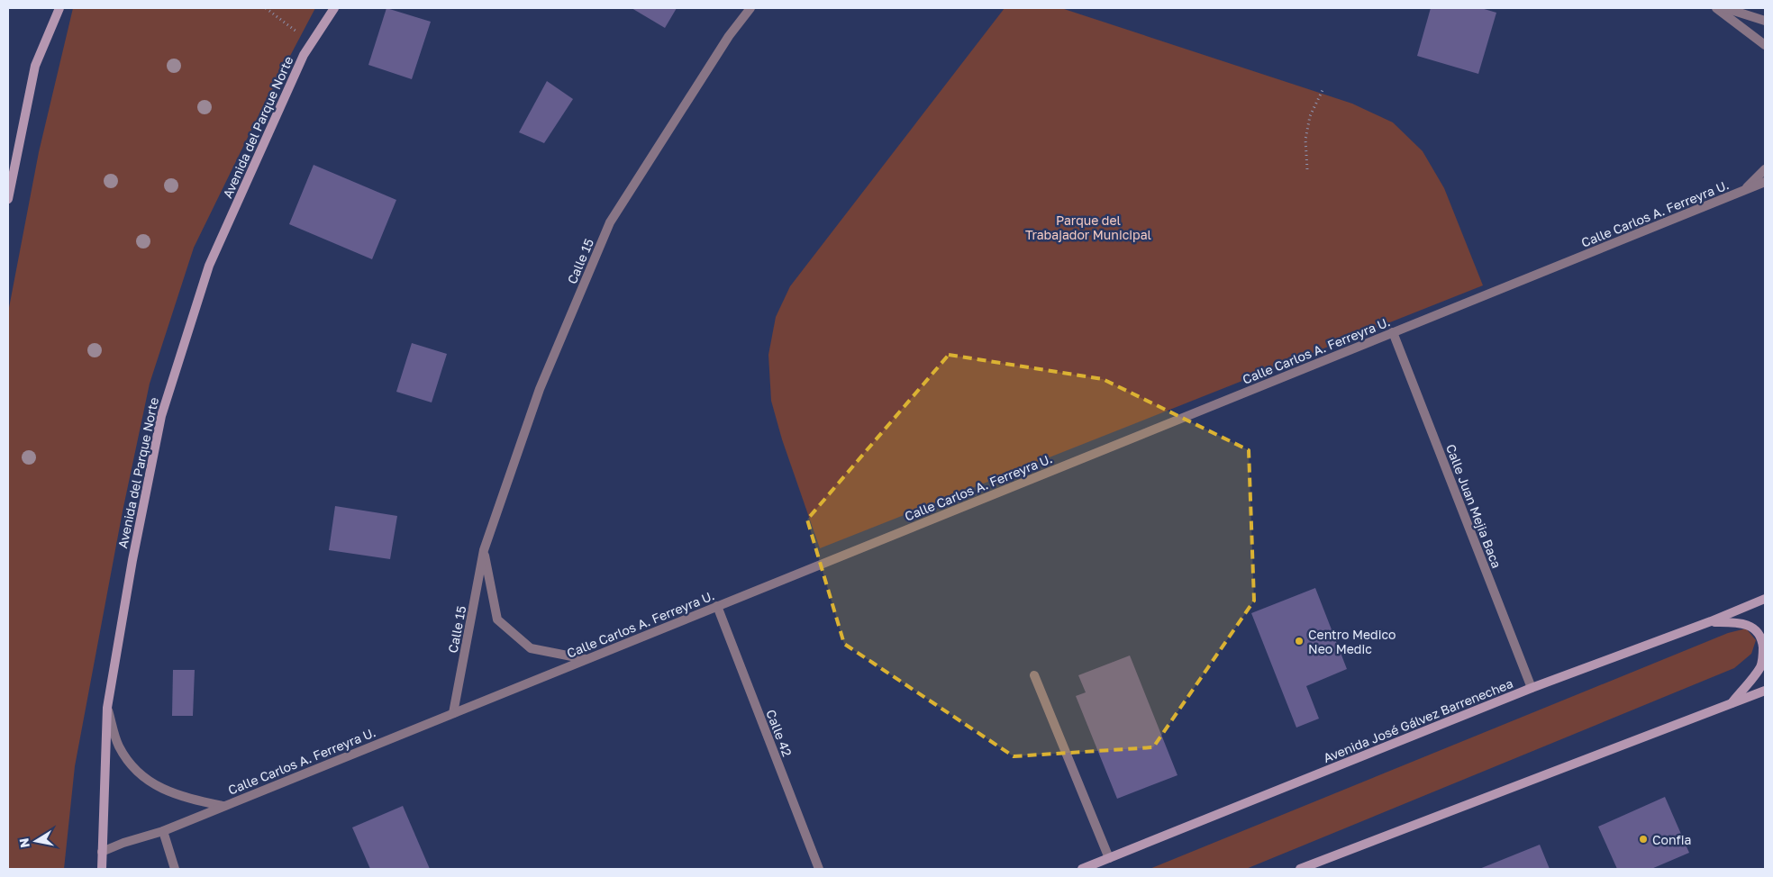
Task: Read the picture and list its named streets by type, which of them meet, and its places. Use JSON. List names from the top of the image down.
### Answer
{
  "streets": {
    "main road": ["Avenida del Parque Norte", "Avenida José Gálvez Barrenechea"],
    "street": [
      "Calle Carlos A. Ferreyra U.",
      "Calle 15",
      "Calle Juan Mejia Baca",
      "Calle 42"
    ]
  },
  "crossings": [
    ["Avenida del Parque Norte", "Calle Carlos A. Ferreyra U."],
    ["Calle Carlos A. Ferreyra U.", "Calle 15"],
    ["Calle Carlos A. Ferreyra U.", "Calle Juan Mejia Baca"],
    ["Calle Carlos A. Ferreyra U.", "Calle 42"],
    ["Calle Juan Mejia Baca", "Avenida José Gálvez Barrenechea"]
  ],
  "parks": ["Parque del Trabajador Municipal"],
  "places": ["Centro Medico Neo Medic", "Confia"],
  "north": "left"
}
